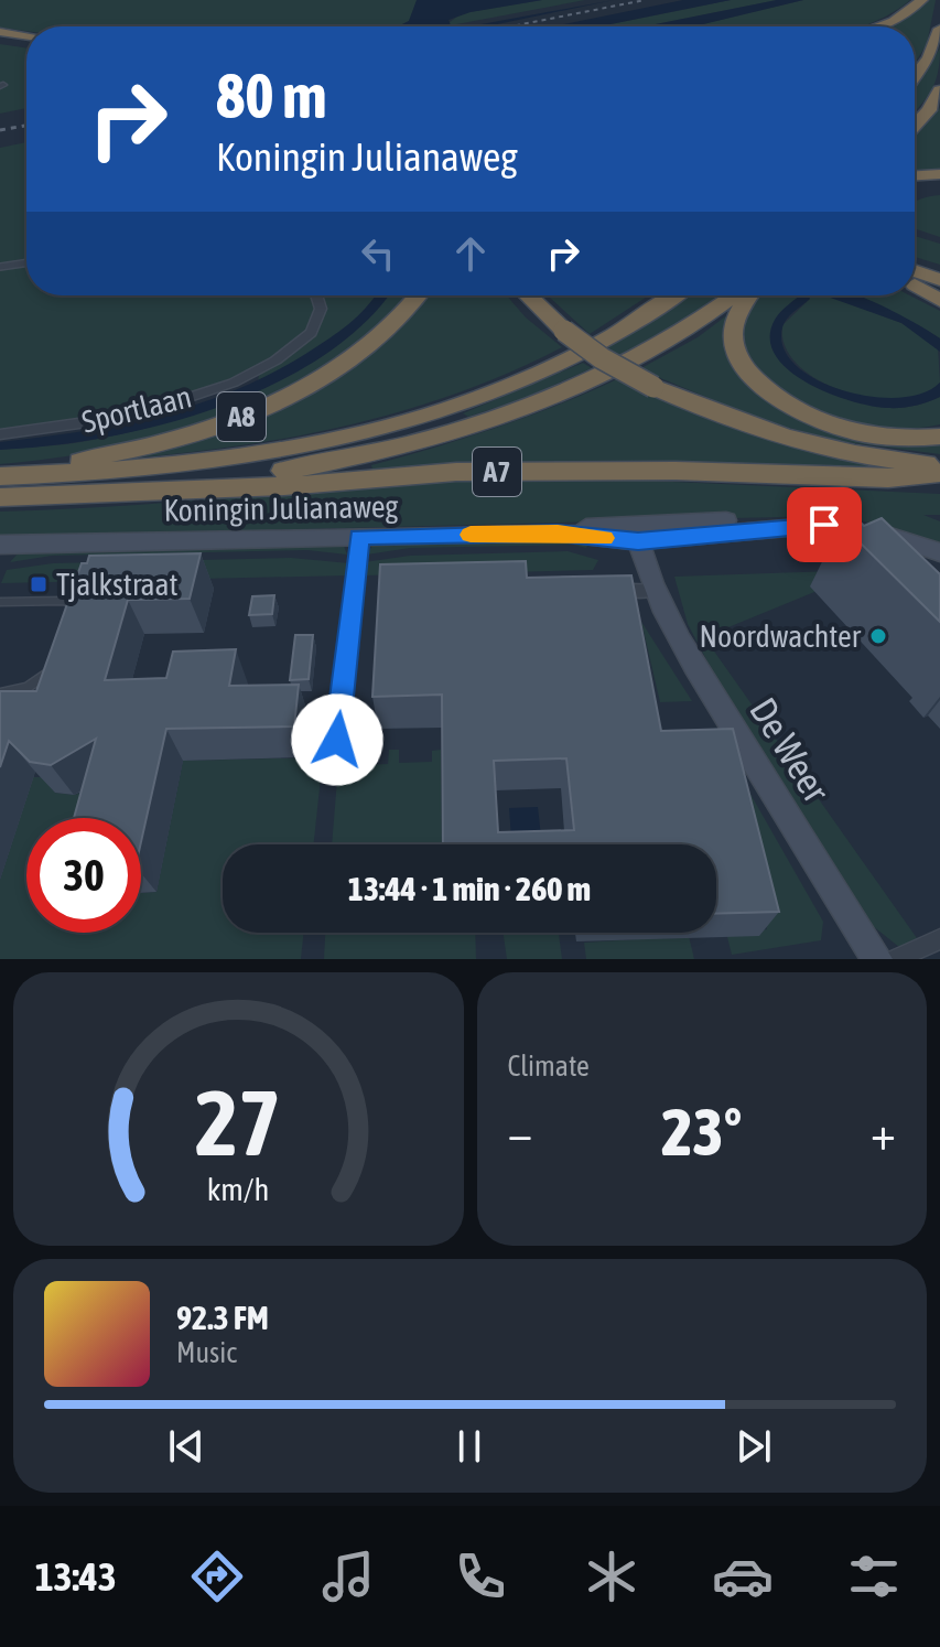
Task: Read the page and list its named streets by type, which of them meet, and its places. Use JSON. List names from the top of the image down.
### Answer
{
  "streets": {
    "highway": ["A8", "A7"],
    "main road": ["Koningin Julianaweg", "De Weer"],
    "street": ["Sportlaan"]
  },
  "crossings": [
    ["A8", "A7"],
    ["Koningin Julianaweg", "De Weer"]
  ],
  "places": {
    "transit": ["Tjalkstraat"],
    "other": ["Noordwachter"]
  },
  "page": {
    "turn": ["80 m", "Koningin Julianaweg"],
    "limit": "30",
    "trip": "13:44 · 1 min · 260 m",
    "tile": "Climate",
    "heat": ["−", "23°", "+"],
    "song": ["92.3 FM", "Music"],
    "tabs": "13:43",
    "gauge": ["27", "km/h"]
  }
}
